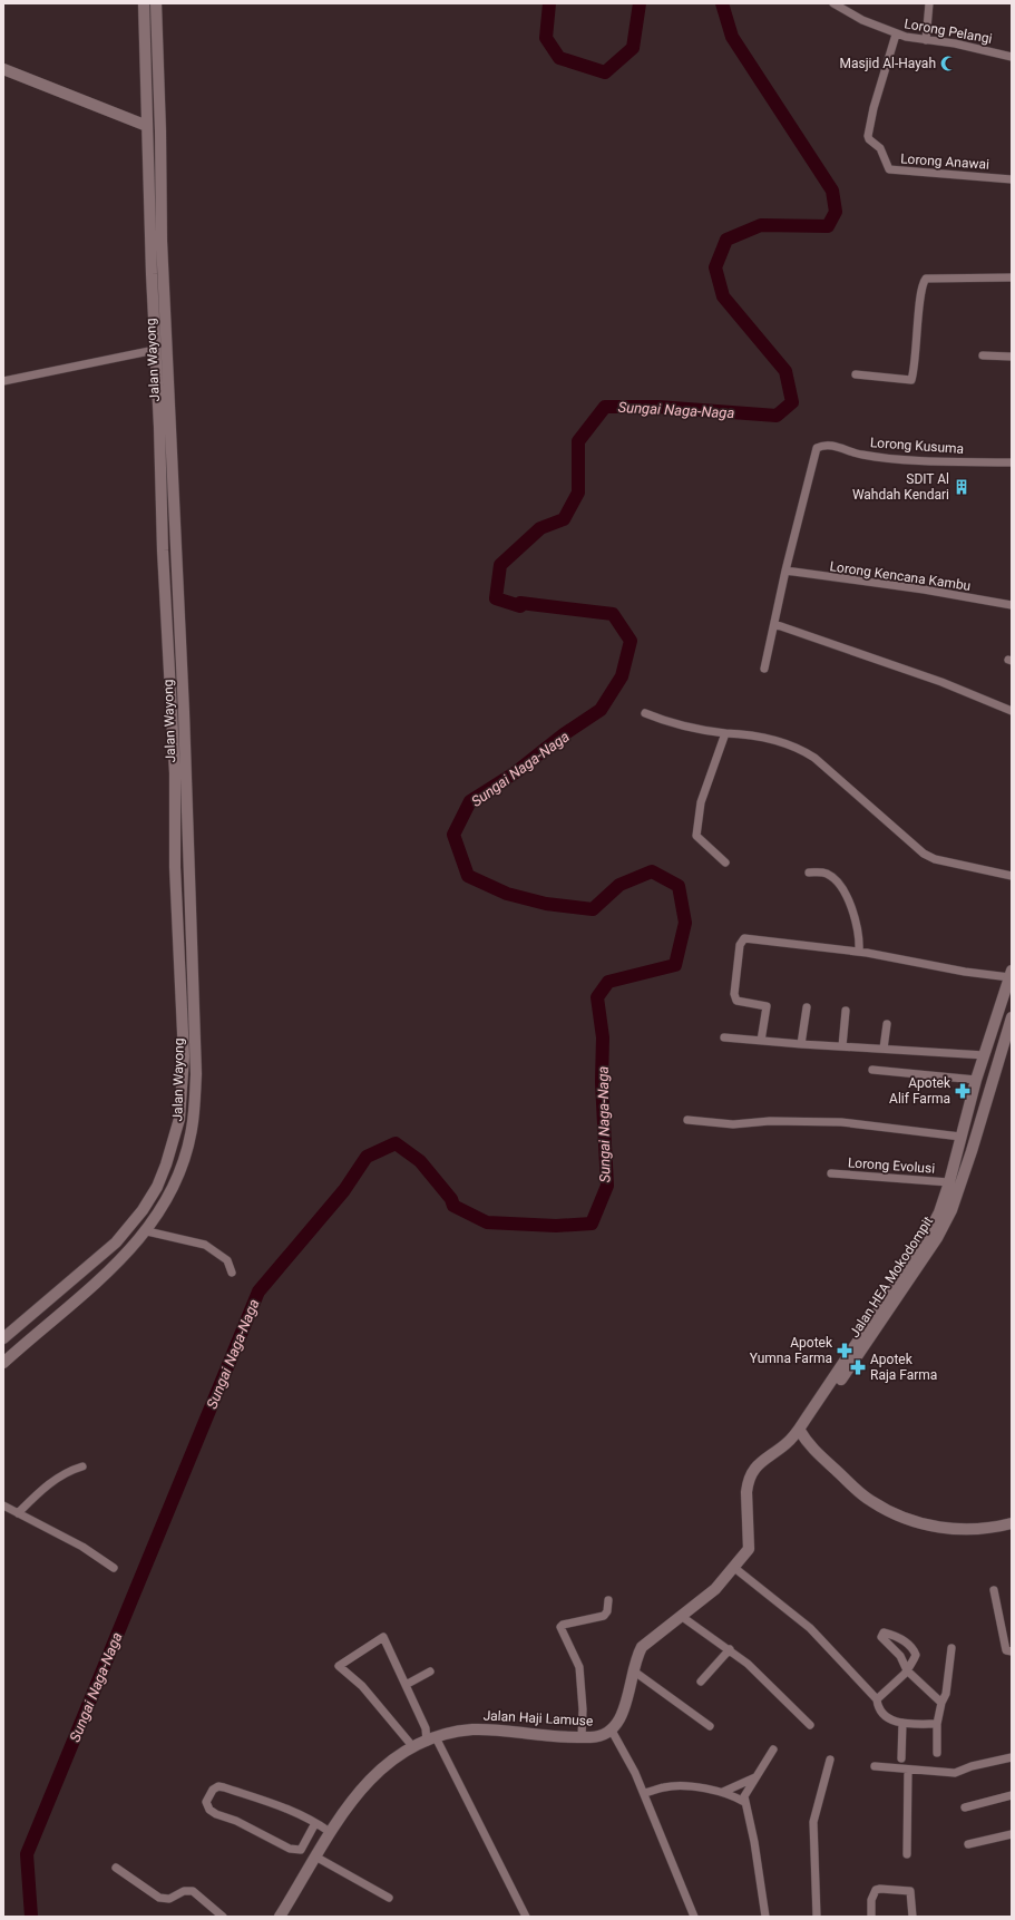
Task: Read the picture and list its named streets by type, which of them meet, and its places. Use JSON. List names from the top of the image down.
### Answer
{
  "streets": {
    "main road": ["Jalan Wayong", "Jalan HEA Mokodompit", "Jalan Haji Lamuse"],
    "street": [
      "Lorong Pelangi",
      "Lorong Anawai",
      "Lorong Kusuma",
      "Lorong Kencana Kambu",
      "Lorong Evolusi"
    ]
  },
  "crossings": [
    ["Lorong Pelangi", "Lorong Anawai"],
    ["Lorong Kusuma", "Lorong Kencana Kambu"],
    ["Lorong Evolusi", "Jalan HEA Mokodompit"],
    ["Jalan HEA Mokodompit", "Jalan Haji Lamuse"]
  ],
  "water": ["Sungai Naga-Naga"],
  "places": {
    "mosque": ["Masjid Al-Hayah"],
    "building": ["SDIT Al Wahdah Kendari"],
    "pharmacy": ["Apotek Alif Farma", "Apotek Yumna Farma", "Apotek Raja Farma"]
  }
}
